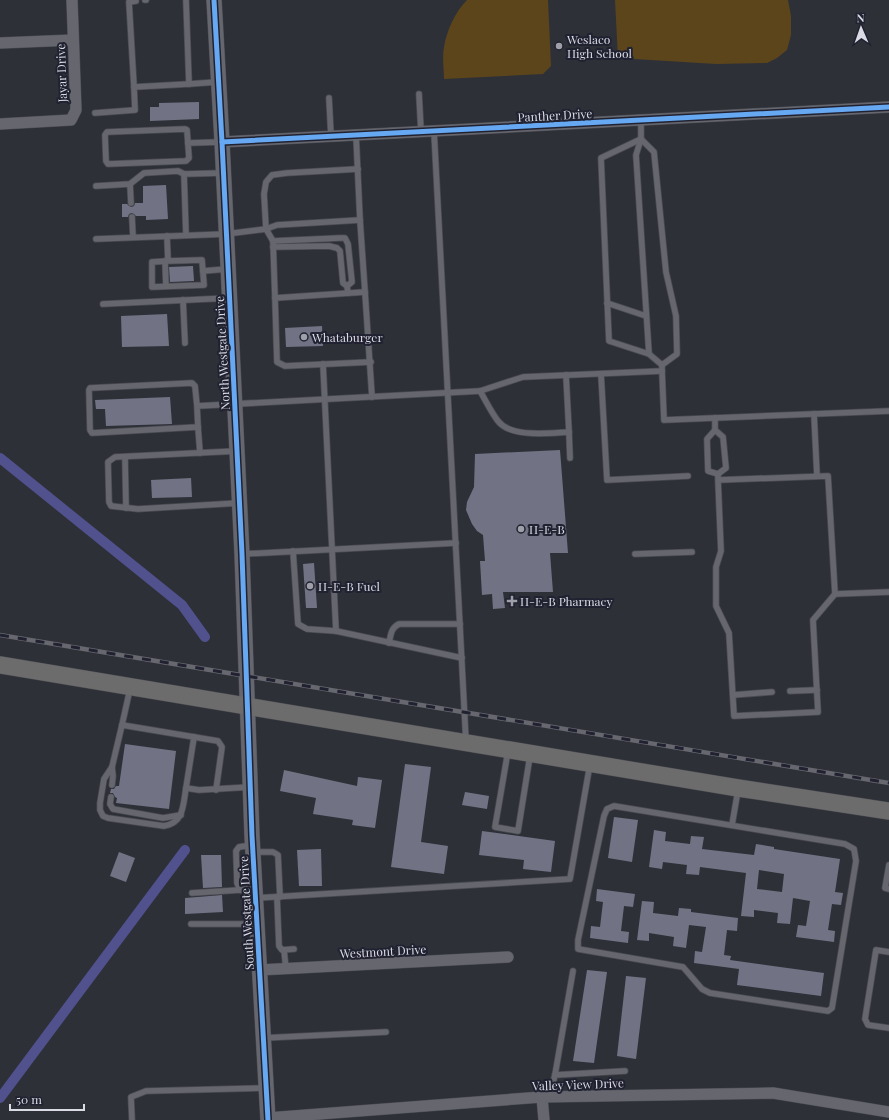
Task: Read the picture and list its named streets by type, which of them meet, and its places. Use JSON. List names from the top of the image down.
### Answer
{
  "streets": {
    "street": [
      "Jayar Drive",
      "Panther Drive",
      "North Westgate Drive",
      "South Westgate Drive",
      "Westmont Drive",
      "Valley View Drive"
    ]
  },
  "crossings": [
    ["Panther Drive", "North Westgate Drive"],
    ["North Westgate Drive", "South Westgate Drive"],
    ["South Westgate Drive", "Westmont Drive"],
    ["South Westgate Drive", "Valley View Drive"]
  ],
  "places": {
    "other": [
      "Weslaco High School",
      "Whataburger",
      "H-E-B",
      "H-E-B Fuel"
    ],
    "health": ["H-E-B Pharmacy"]
  },
  "scale_bar": "50 m",
  "north": "top"
}
